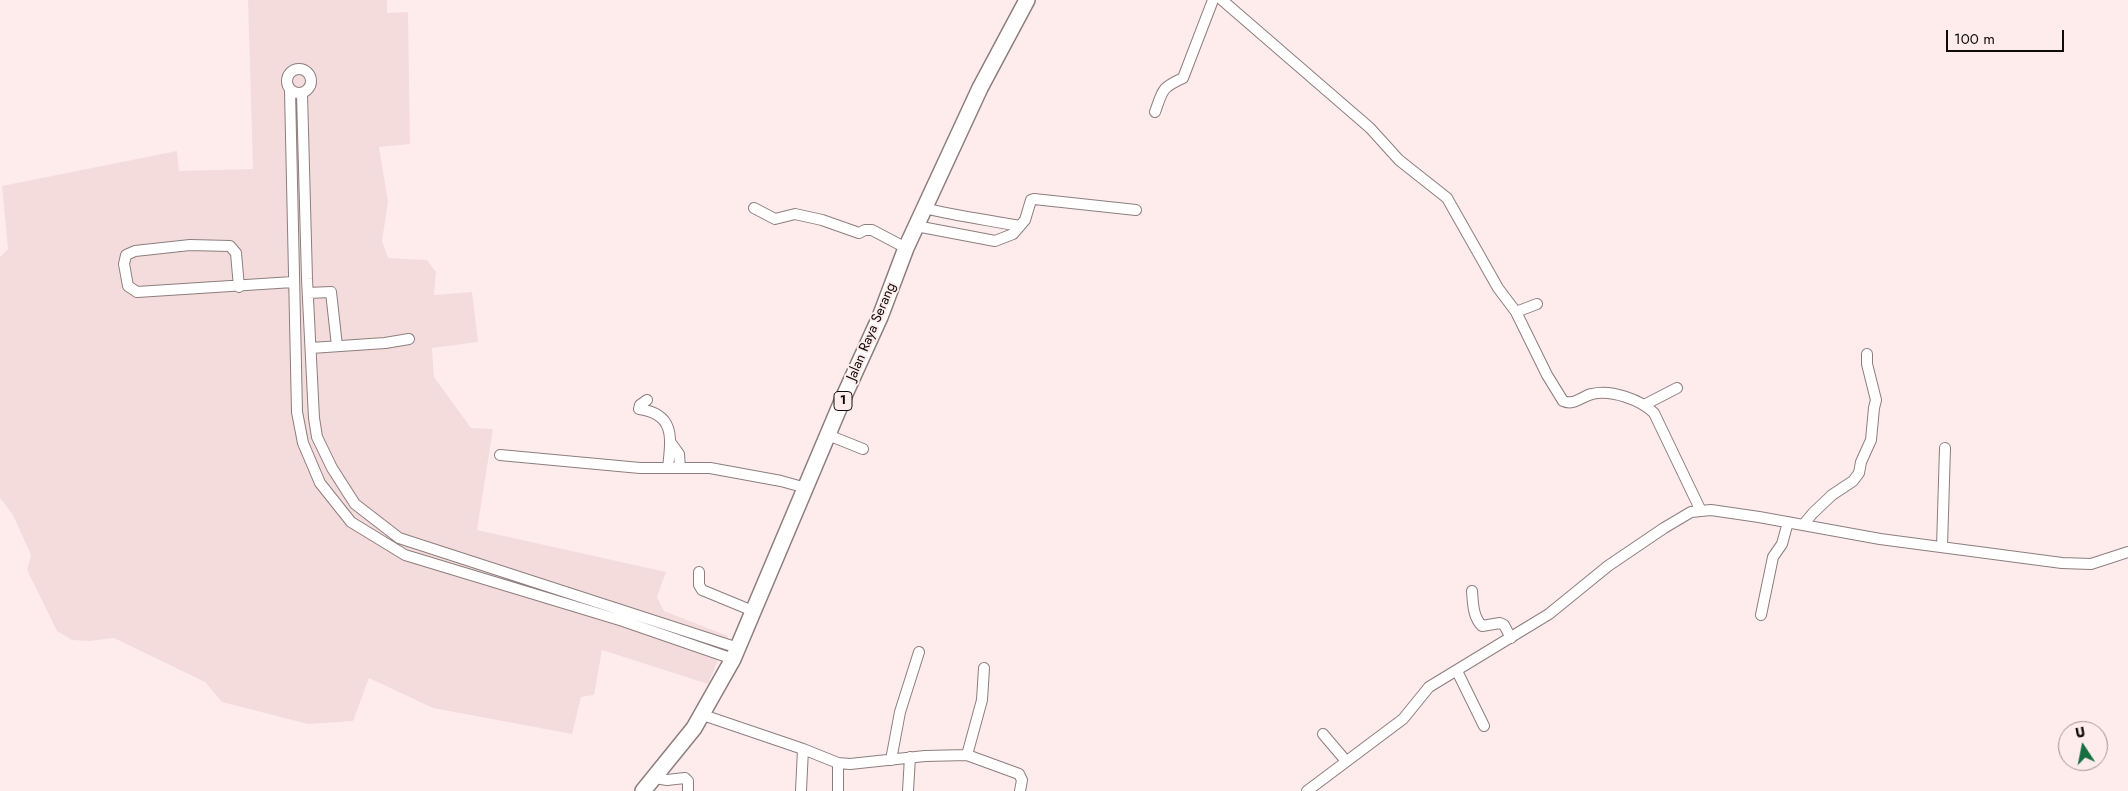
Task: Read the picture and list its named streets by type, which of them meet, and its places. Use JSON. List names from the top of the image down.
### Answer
{
  "streets": {
    "highway": ["Jalan Raya Serang", "1"]
  },
  "scale_bar": "100 m",
  "north": "top"
}
